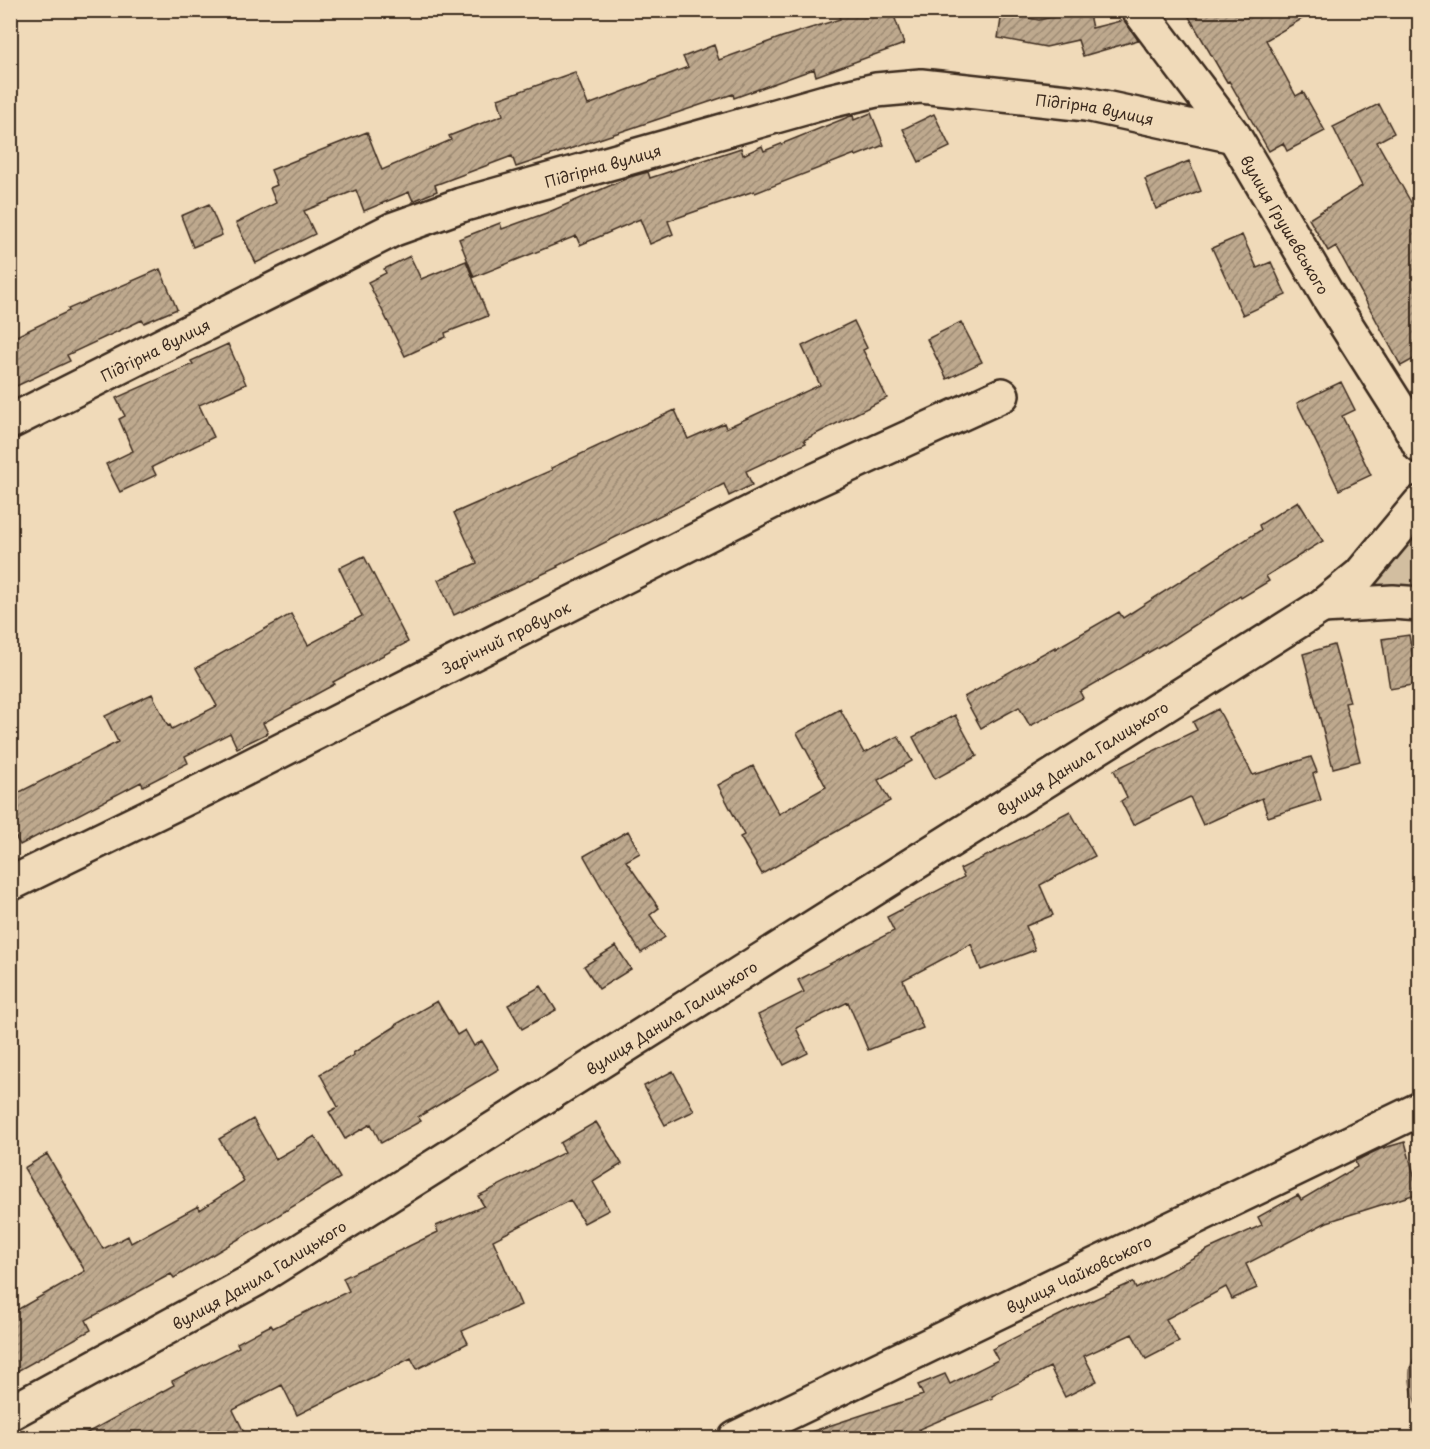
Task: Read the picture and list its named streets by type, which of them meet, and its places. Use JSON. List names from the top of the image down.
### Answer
{
  "streets": {
    "street": [
      "Підгірна вулиця",
      "вулиця Грушевського",
      "Зарічний провулок",
      "вулиця Данила Галицького",
      "вулиця Чайковського"
    ]
  },
  "crossings": [
    ["Підгірна вулиця", "вулиця Грушевського"]
  ]
}
